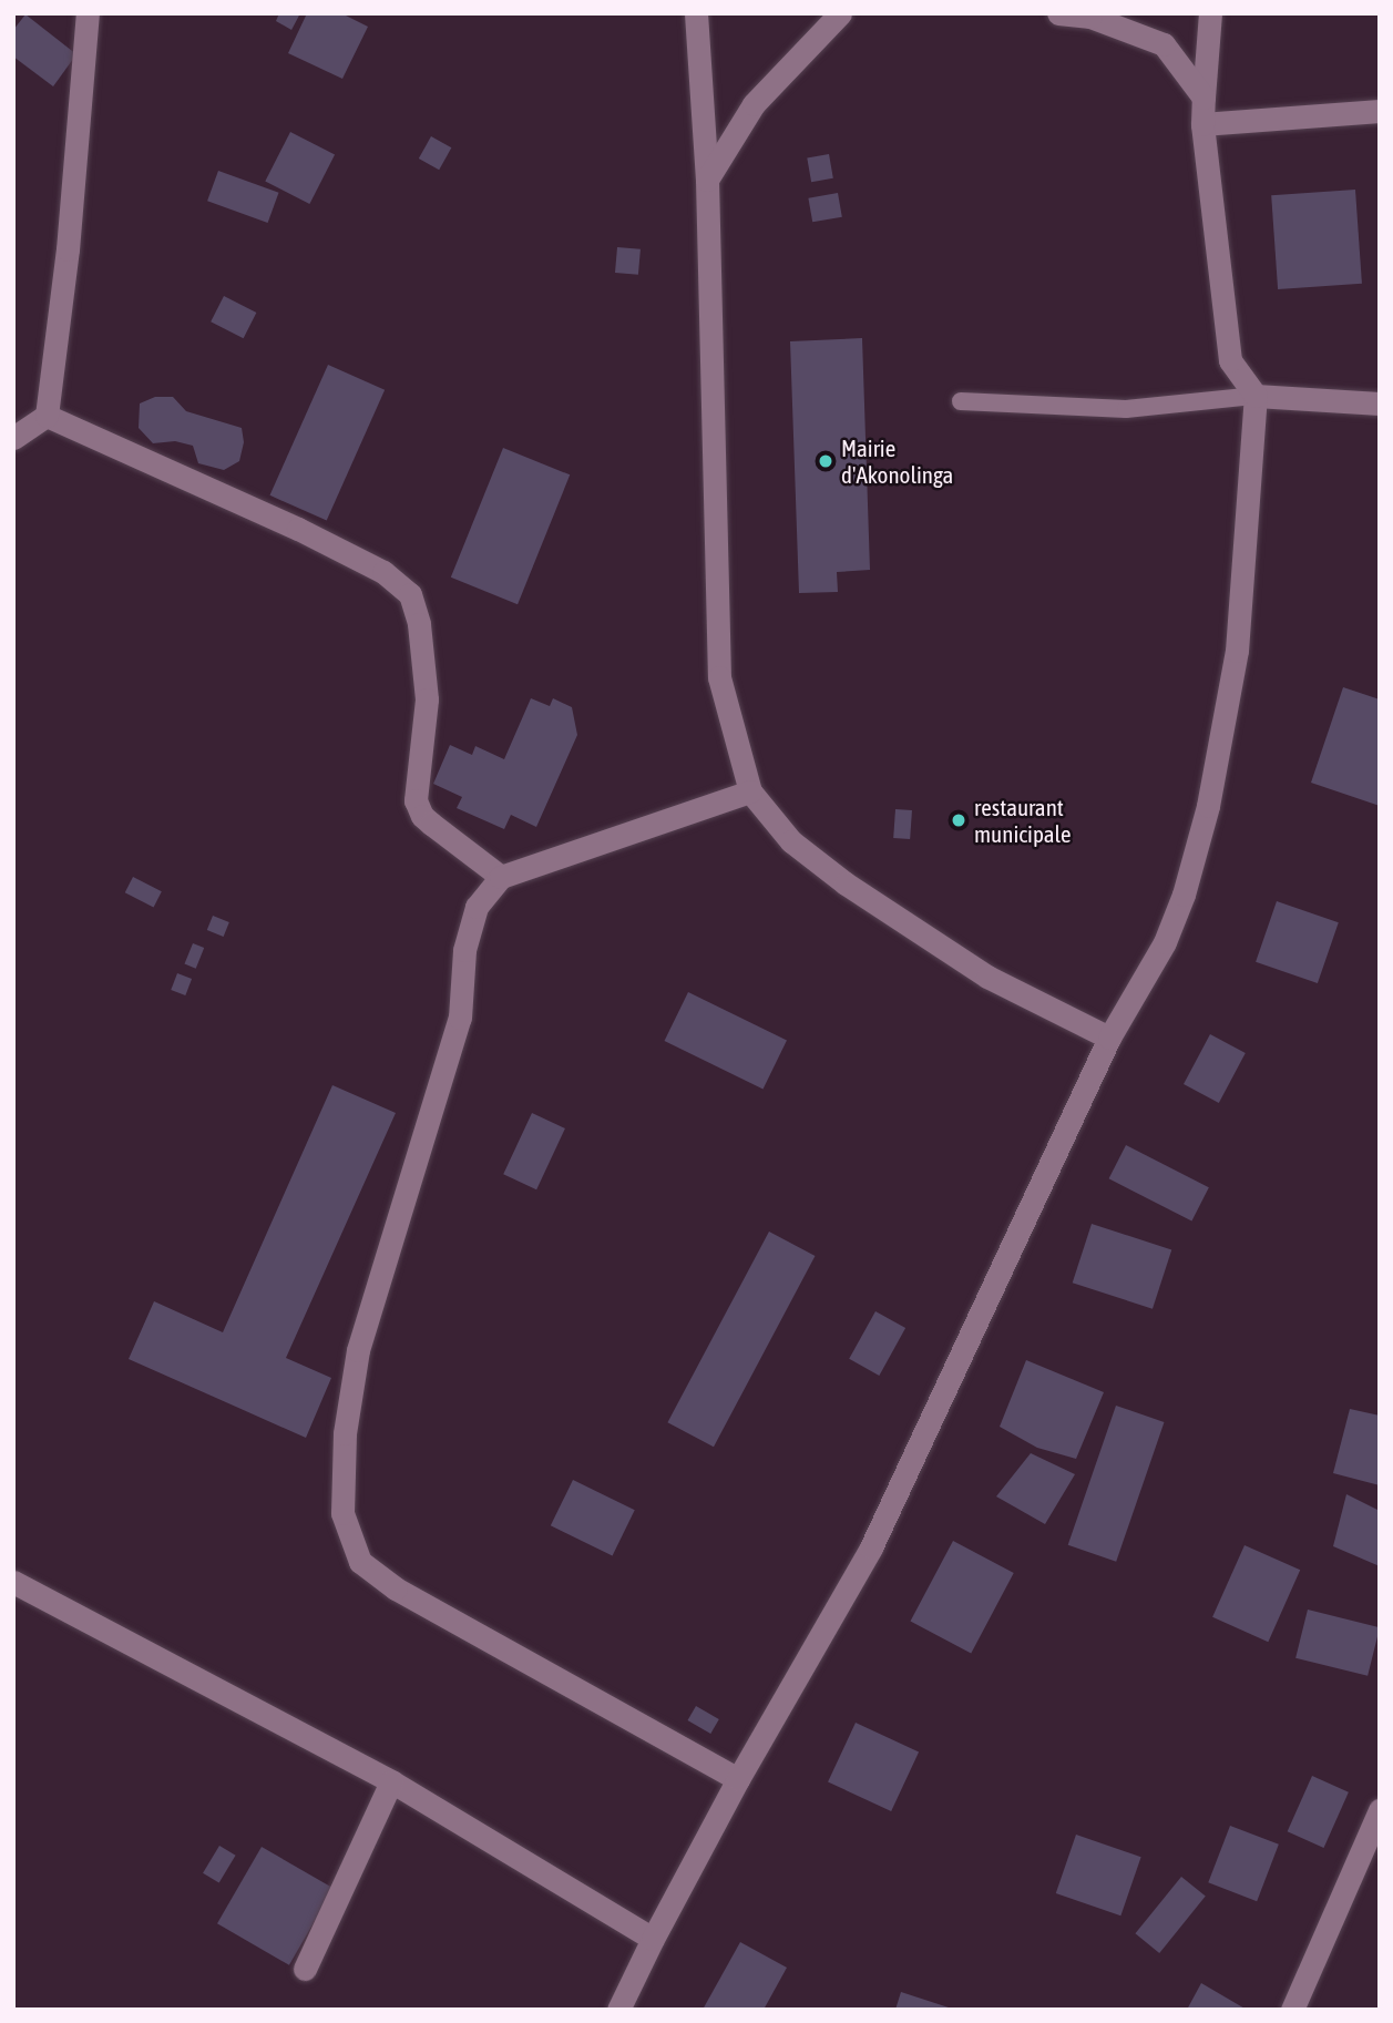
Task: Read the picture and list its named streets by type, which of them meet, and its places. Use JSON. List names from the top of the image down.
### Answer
{
  "places": ["Mairie d'Akonolinga", "restaurant municipale"]
}
